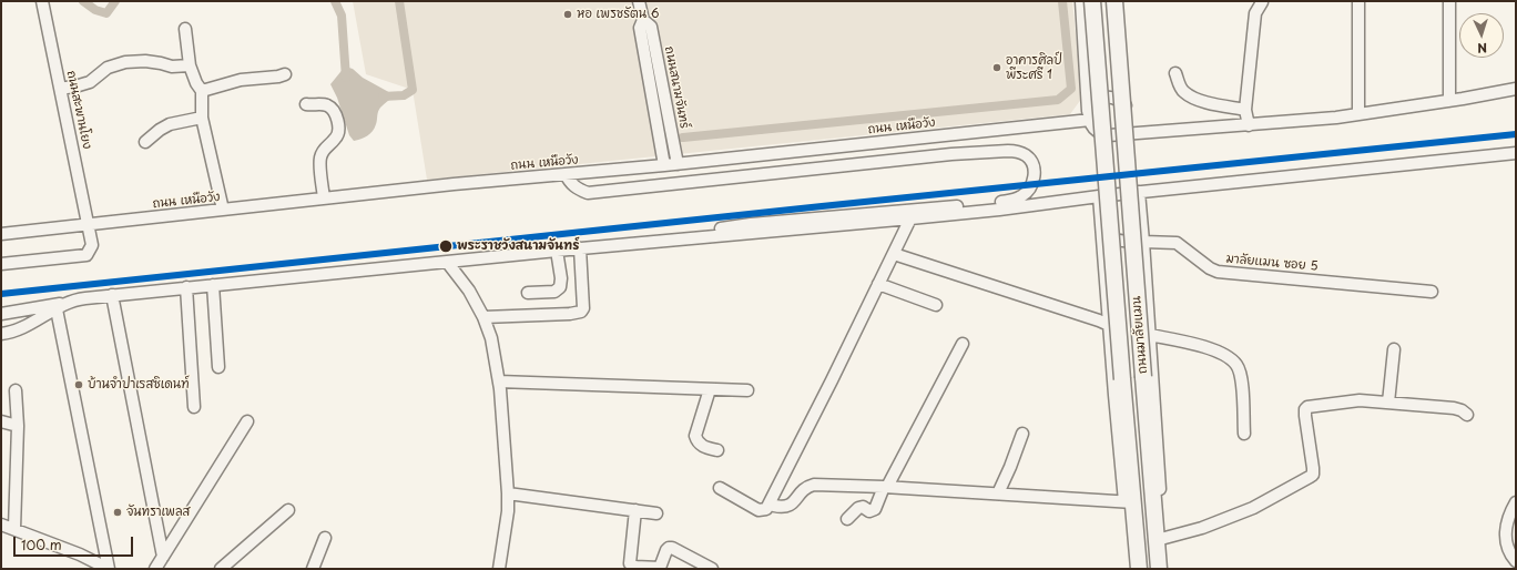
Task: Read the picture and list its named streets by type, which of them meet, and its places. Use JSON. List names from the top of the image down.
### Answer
{
  "streets": {
    "highway": ["ถนนมาลัยแมน"],
    "street": [
      "ถนนสนามจันทร์",
      "ถนนสะพานโยง",
      "ถนน เหนือวัง",
      "มาลัยแมน ซอย 5"
    ]
  },
  "crossings": [
    ["ถนนสนามจันทร์", "ถนน เหนือวัง"],
    ["ถนนสะพานโยง", "ถนน เหนือวัง"]
  ],
  "places": [
    "หอ เพรชรัตน 6",
    "อาคารศิลป์ พีระศรี 1",
    "พระราชวังสนามจันทร์",
    "บ้านจำปาเรสซิเดนท์",
    "จันทราเพลส"
  ],
  "scale_bar": "100 m",
  "north": "bottom"
}
